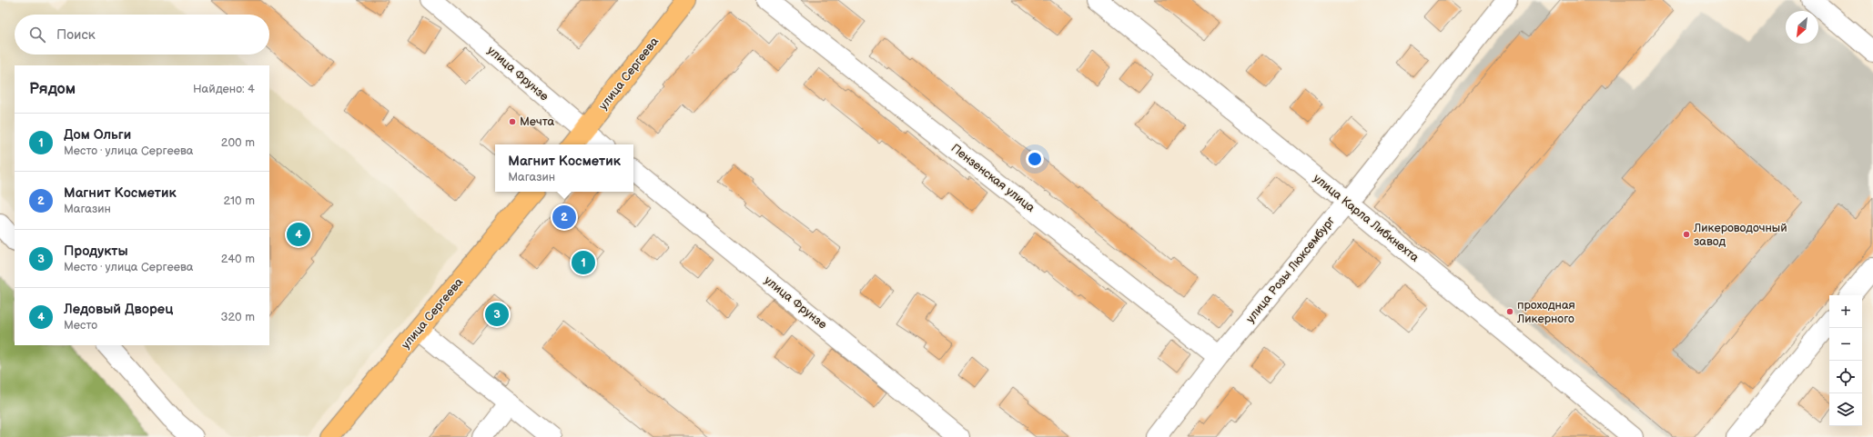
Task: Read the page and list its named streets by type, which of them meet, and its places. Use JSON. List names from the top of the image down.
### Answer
{
  "streets": {
    "main road": ["улица Сергеева"],
    "street": [
      "улица Фрунзе",
      "Пензенская улица",
      "улица Карла Либкнехта",
      "улица Розы Люксембург"
    ]
  },
  "crossings": [
    ["улица Фрунзе", "улица Сергеева"],
    ["Пензенская улица", "улица Розы Люксембург"],
    ["улица Карла Либкнехта", "улица Розы Люксембург"]
  ],
  "places": ["Мечта", "Ликероводочный завод", "проходная Ликерного"],
  "north": "bottom left",
  "page": {
    "search": "Поиск",
    "heading": ["Рядом", "Найдено: 4"],
    "list": [
      {
        "mark": "1",
        "name": "Дом Ольги",
        "note": "Место · улица Сергеева",
        "value": "200 m"
      },
      {
        "mark": "2",
        "name": "Магнит Косметик",
        "note": "Магазин",
        "value": "210 m"
      },
      {
        "mark": "3",
        "name": "Продукты",
        "note": "Место · улица Сергеева",
        "value": "240 m"
      },
      {
        "mark": "4",
        "name": "Ледовый Дворец",
        "note": "Место",
        "value": "320 m"
      }
    ],
    "popup": ["Магнит Косметик", "Магазин"],
    "pins": [
      "2",
      "4",
      "1",
      "3"
    ],
    "map_buttons": ["+", "−"]
  }
}
